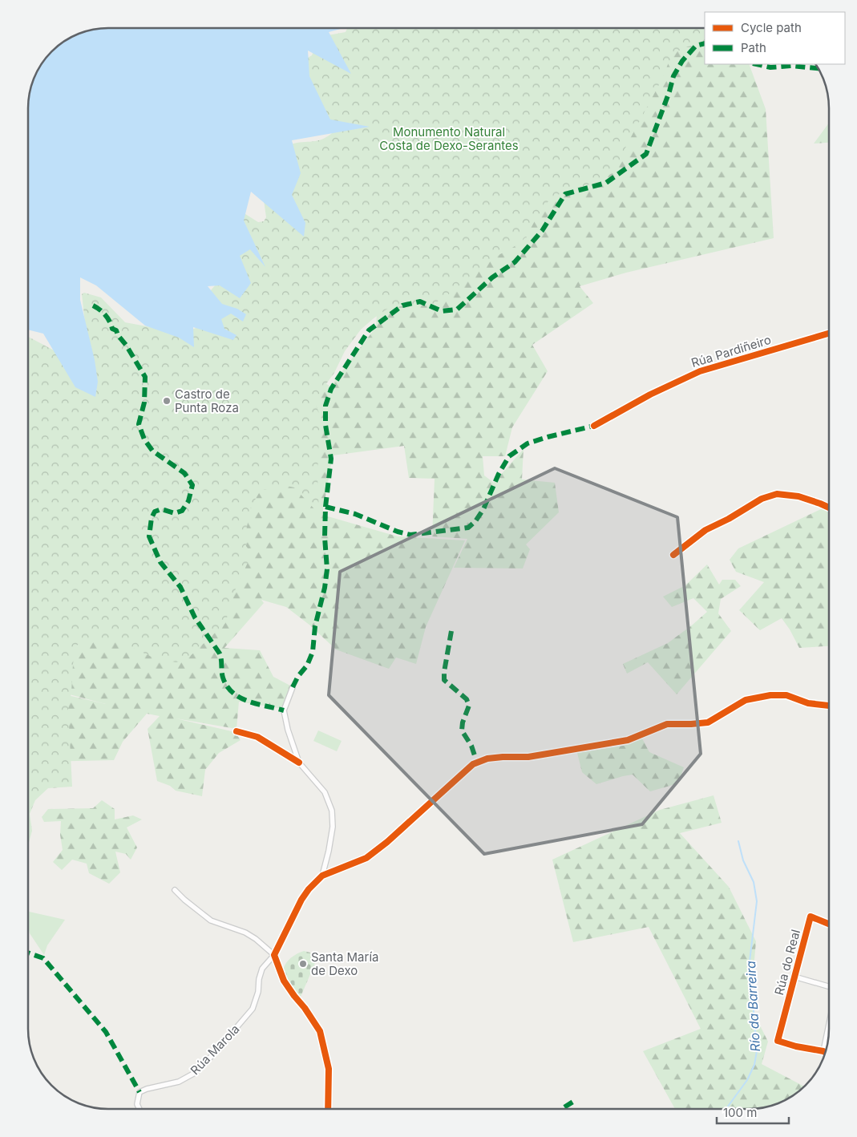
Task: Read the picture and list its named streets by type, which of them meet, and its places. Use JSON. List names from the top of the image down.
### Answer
{
  "streets": {
    "street": ["Rúa Pardiñeiro", "Rúa do Real", "Rúa Marola"]
  },
  "water": ["Río da Barreira"],
  "parks": ["Monumento Natural Costa de Dexo-Serantes"],
  "places": ["Castro de Punta Roza", "Santa María de Dexo"],
  "legend": ["Cycle path", "Path"],
  "scale_bar": "100 m"
}
